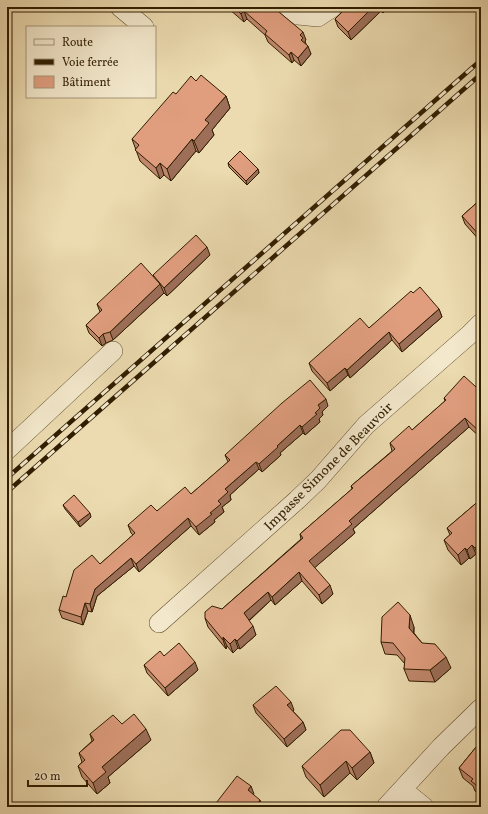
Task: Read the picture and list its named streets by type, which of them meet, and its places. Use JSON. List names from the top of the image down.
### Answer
{
  "streets": {
    "street": ["Impasse Simone de Beauvoir"]
  },
  "legend": ["Route", "Voie ferrée", "Bâtiment"],
  "scale_bar": "20 m"
}
